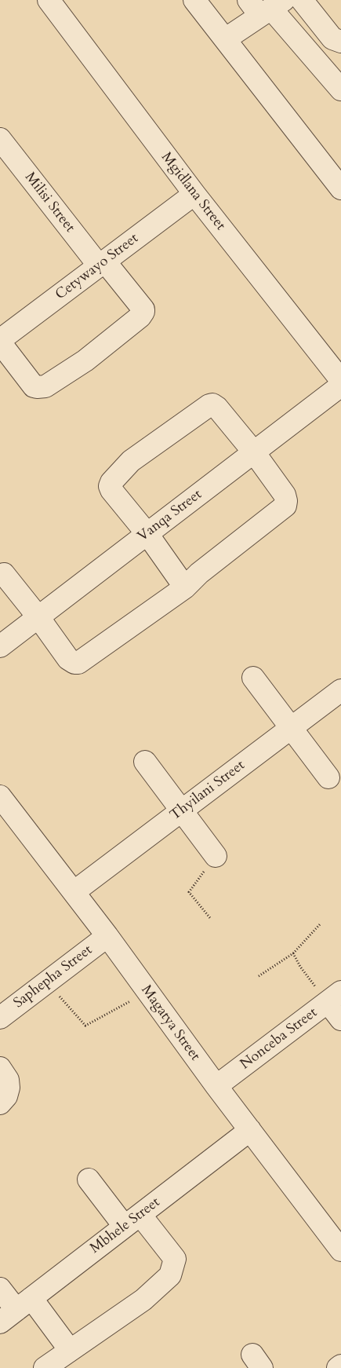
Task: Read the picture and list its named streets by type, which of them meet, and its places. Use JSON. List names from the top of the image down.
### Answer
{
  "streets": {
    "street": [
      "Mgidlana Street",
      "Milisi Street",
      "Cetywayo Street",
      "Vanqa Street",
      "Thyilani Street",
      "Saphepha Street",
      "Magatya Street",
      "Nonceba Street",
      "Mbhele Street"
    ]
  },
  "crossings": [
    ["Mgidlana Street", "Cetywayo Street"],
    ["Milisi Street", "Cetywayo Street"],
    ["Thyilani Street", "Magatya Street"],
    ["Saphepha Street", "Magatya Street"],
    ["Magatya Street", "Nonceba Street"],
    ["Magatya Street", "Mbhele Street"]
  ]
}
